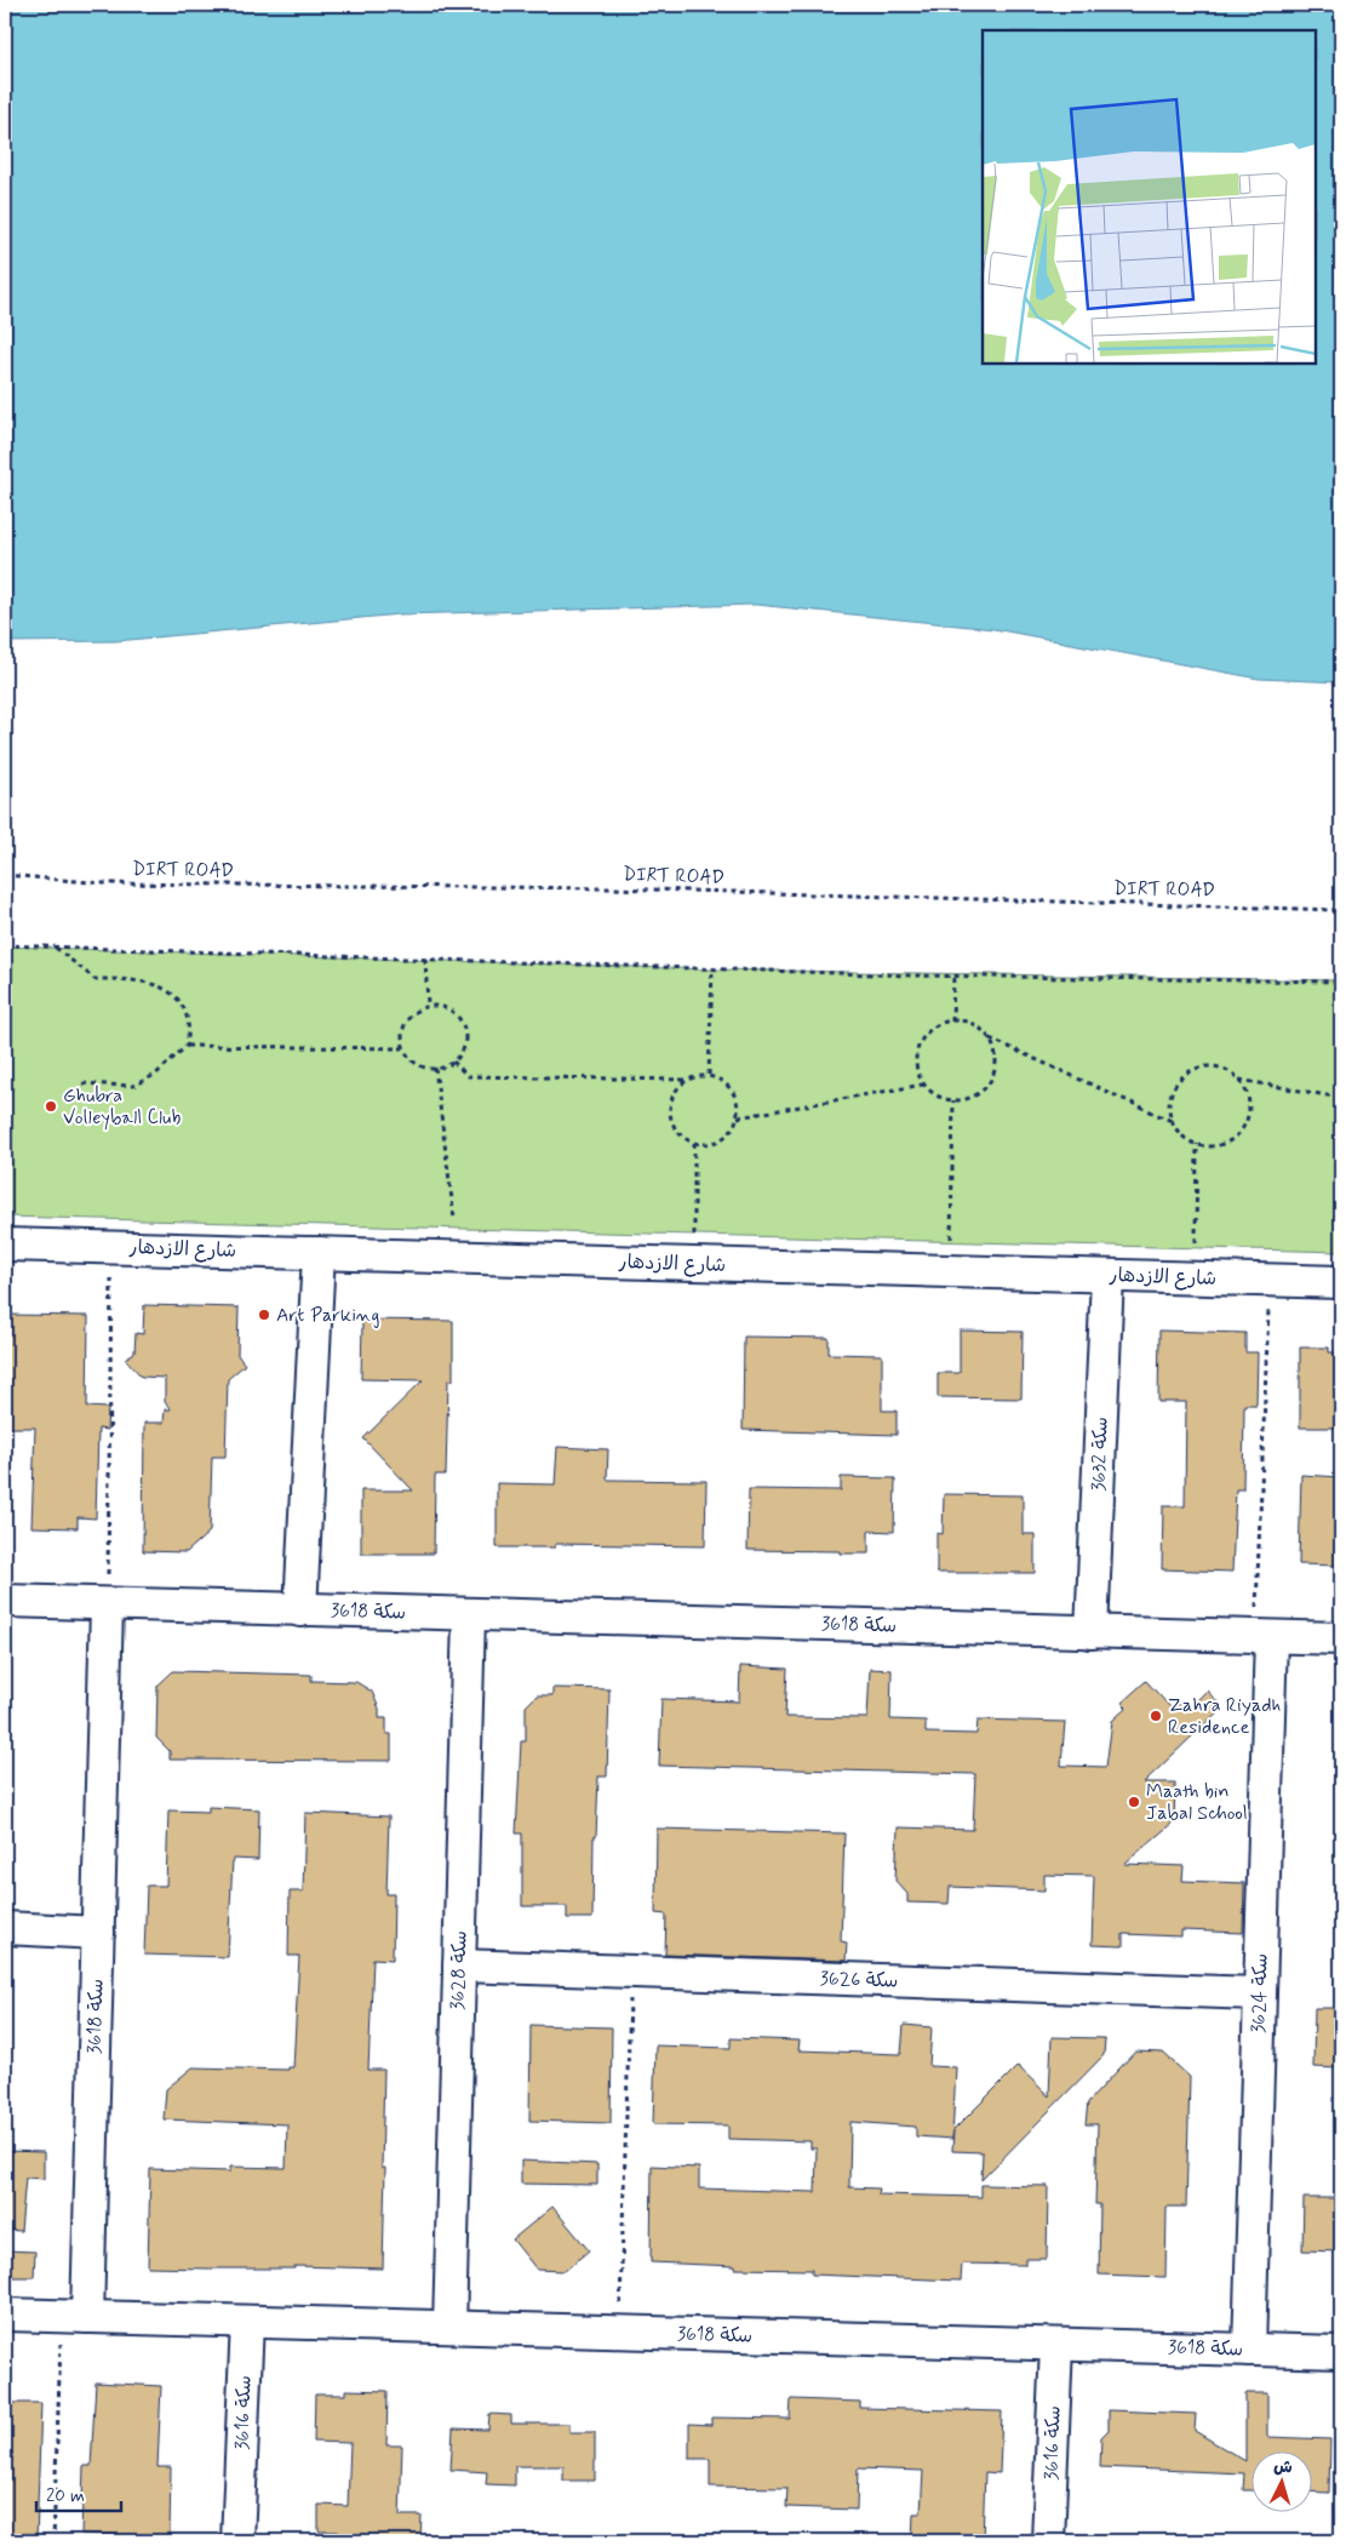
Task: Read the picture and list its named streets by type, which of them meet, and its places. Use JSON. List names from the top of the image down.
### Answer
{
  "streets": {
    "street": [
      "شارع الازدهار",
      "سكة 3632",
      "سكة 3618",
      "سكة 3628",
      "سكة 3626",
      "سكة 3624",
      "سكة 3616"
    ],
    "path": ["DIRT ROAD"]
  },
  "crossings": [
    ["شارع الازدهار", "سكة 3632"],
    ["سكة 3632", "سكة 3618"],
    ["سكة 3618", "سكة 3628"],
    ["سكة 3618", "سكة 3624"],
    ["سكة 3618", "سكة 3616"],
    ["سكة 3628", "سكة 3626"],
    ["سكة 3626", "سكة 3624"]
  ],
  "places": [
    "Ghubra Volleyball Club",
    "Art Parking",
    "Zahra Riyadh Residence",
    "Maath bin Jabal School"
  ],
  "scale_bar": "20 m",
  "north": "top"
}
